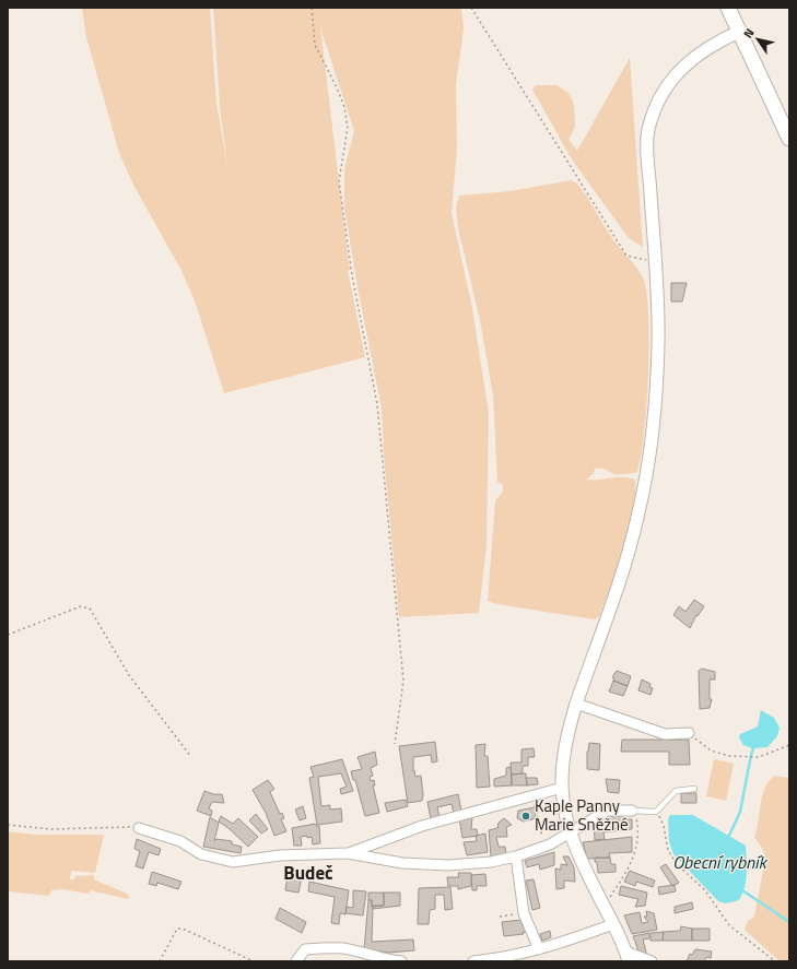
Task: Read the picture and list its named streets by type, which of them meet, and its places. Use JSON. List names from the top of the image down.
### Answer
{
  "districts": ["Budeč"],
  "water": ["Obecní rybník"],
  "places": ["Kaple Panny Marie Sněžné"],
  "north": "top left"
}
